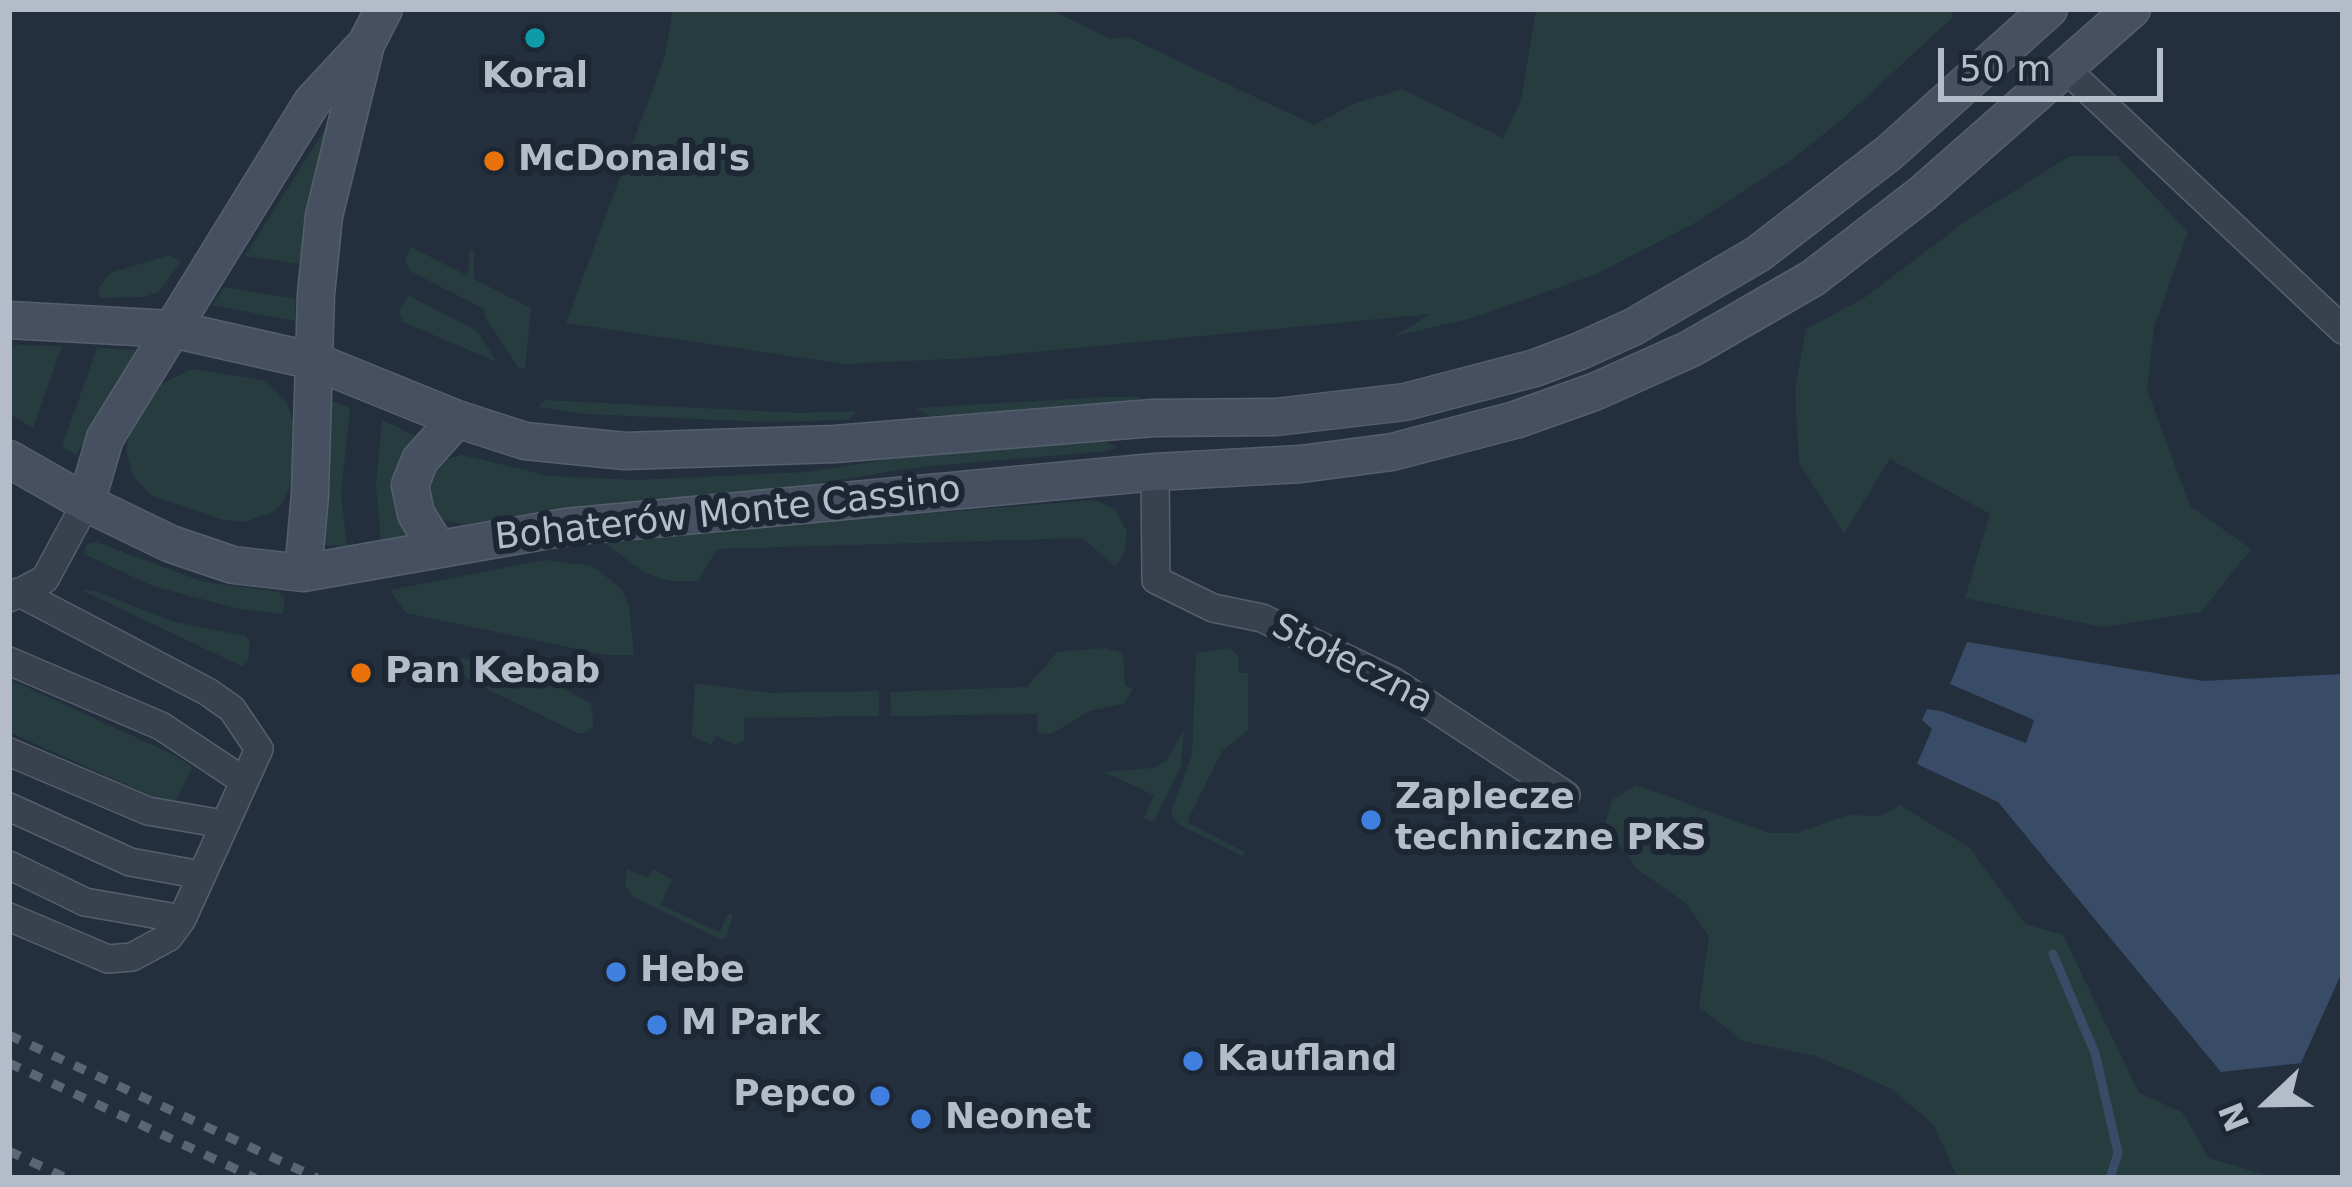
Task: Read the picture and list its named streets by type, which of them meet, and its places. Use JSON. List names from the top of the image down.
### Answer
{
  "streets": {
    "street": ["Bohaterów Monte Cassino", "Stołeczna"]
  },
  "crossings": [
    ["Bohaterów Monte Cassino", "Stołeczna"]
  ],
  "places": [
    "Koral",
    "McDonald's",
    "Pan Kebab",
    "Zaplecze techniczne PKS",
    "Hebe",
    "M Park",
    "Kaufland",
    "Pepco",
    "Neonet"
  ],
  "scale_bar": "50 m",
  "north": "left"
}
